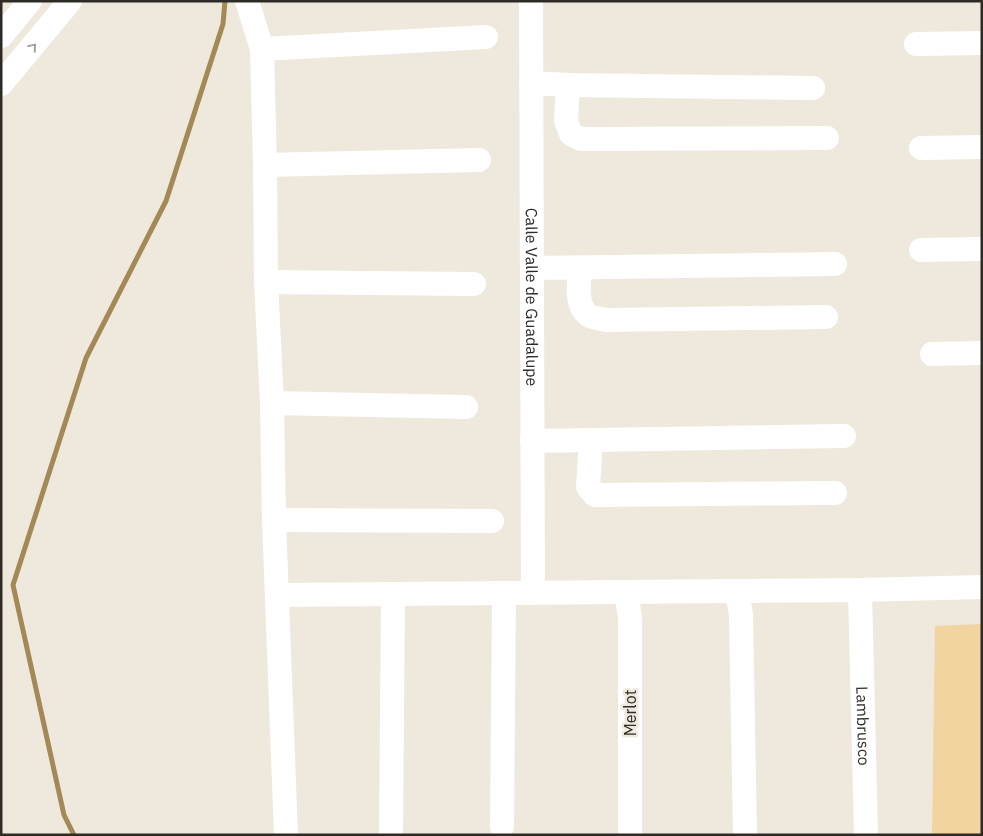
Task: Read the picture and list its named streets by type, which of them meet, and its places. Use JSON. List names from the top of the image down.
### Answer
{
  "streets": {
    "street": ["Calle Valle de Guadalupe", "Merlot", "Lambrusco"]
  }
}
